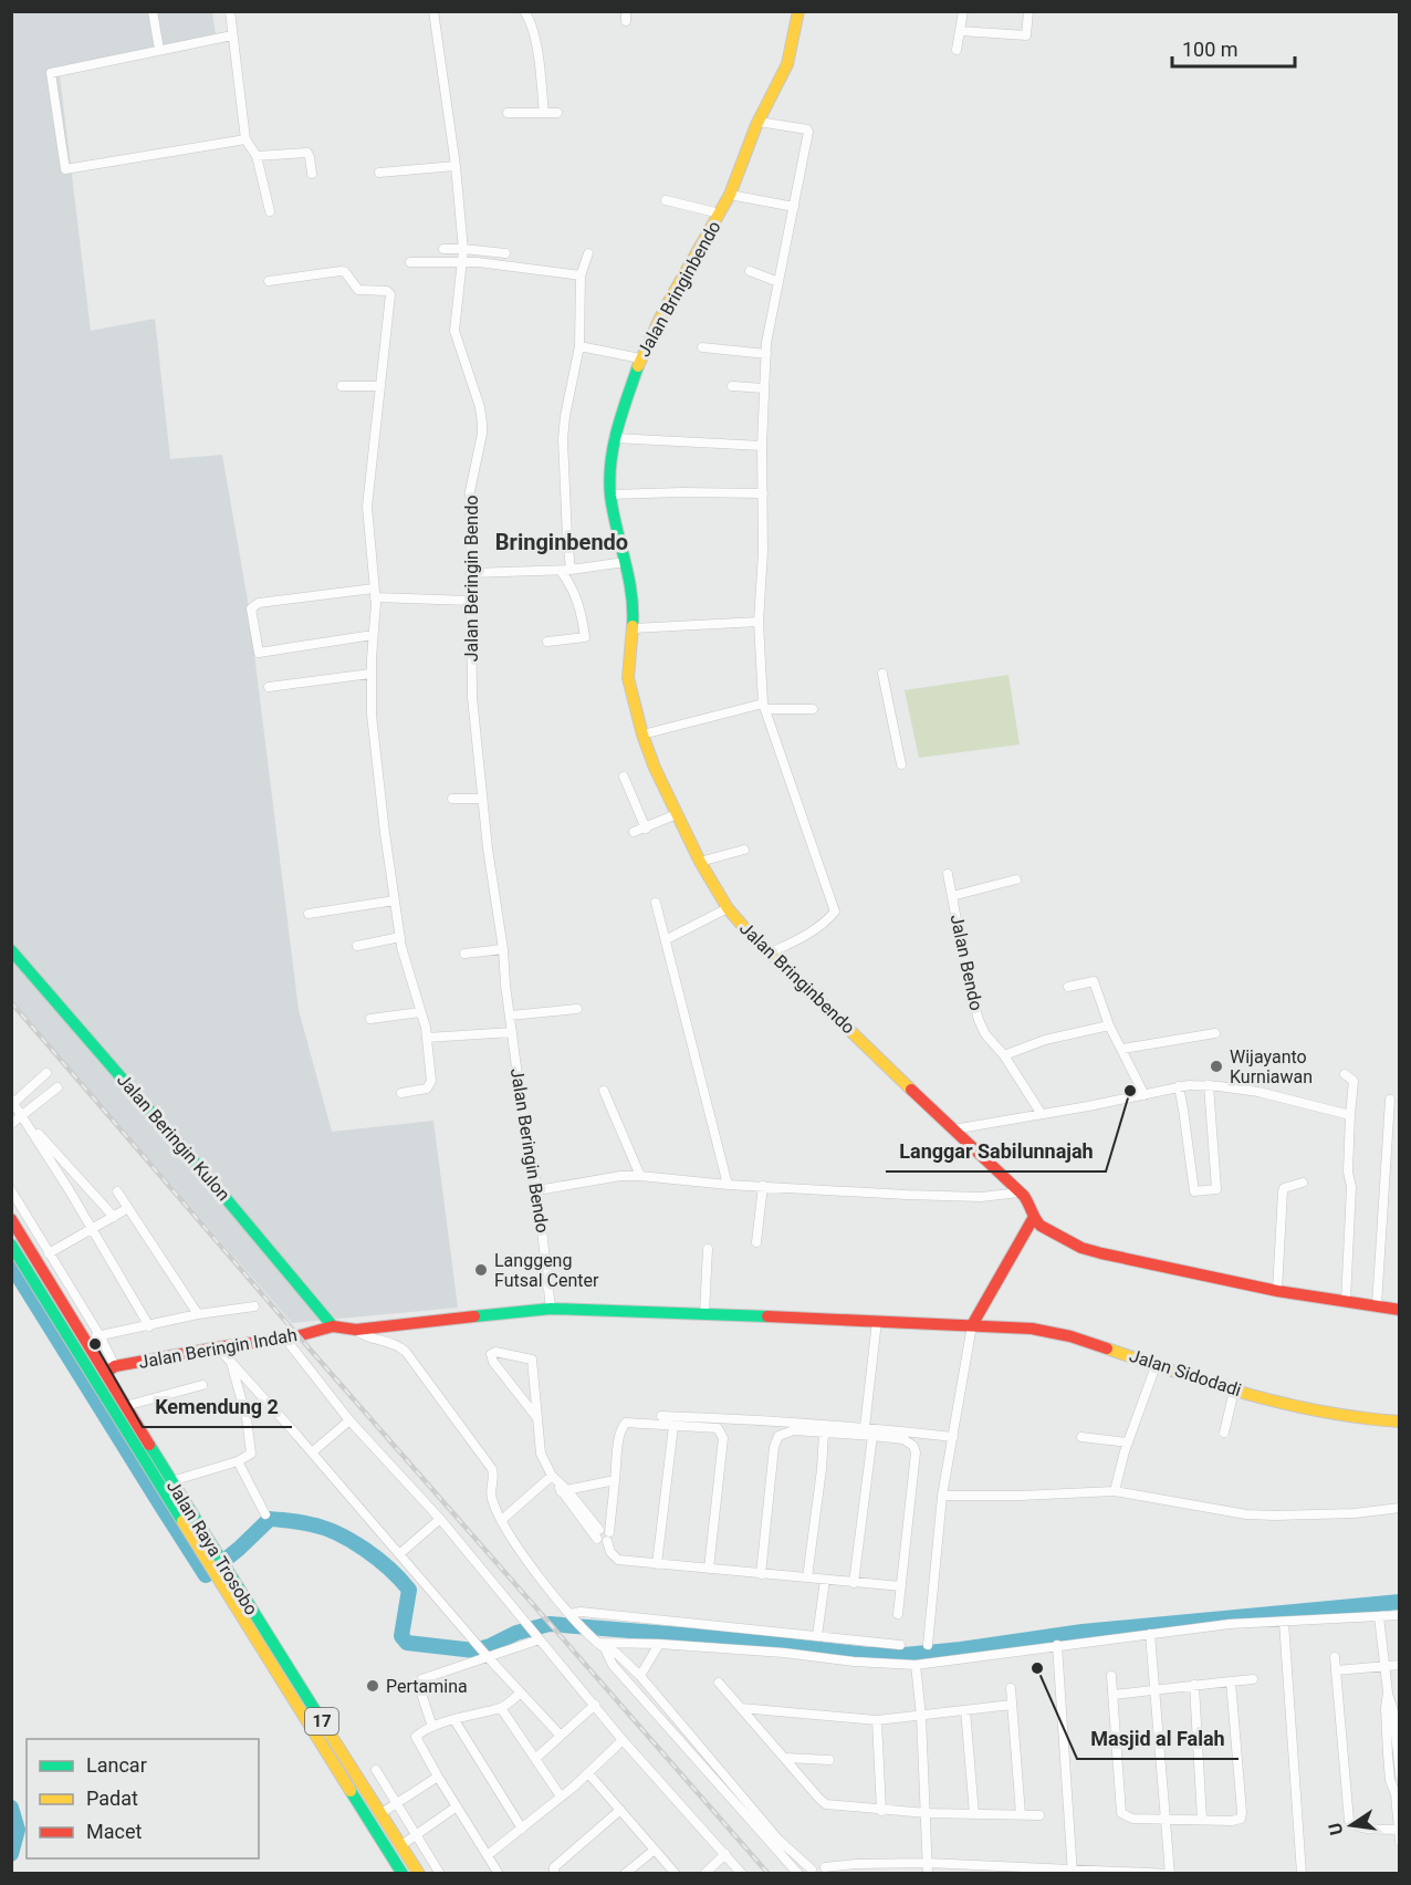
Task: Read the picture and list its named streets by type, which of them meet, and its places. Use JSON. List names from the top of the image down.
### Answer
{
  "streets": {
    "main road": [
      "Jalan Bringinbendo",
      "Jalan Beringin Kulon",
      "Jalan Beringin Indah",
      "Jalan Sidodadi",
      "Jalan Raya Trosobo",
      "17"
    ],
    "street": ["Jalan Beringin Bendo", "Jalan Bendo"]
  },
  "crossings": [
    ["Jalan Beringin Bendo", "Jalan Sidodadi"],
    ["Jalan Beringin Kulon", "Jalan Beringin Indah"],
    ["Jalan Beringin Indah", "Jalan Raya Trosobo"]
  ],
  "districts": ["Bringinbendo"],
  "places": [
    "Wijayanto Kurniawan",
    "Langgar Sabilunnajah",
    "Langgeng Futsal Center",
    "Kemendung 2",
    "Masjid al Falah",
    "Pertamina"
  ],
  "legend": ["Lancar", "Padat", "Macet"],
  "scale_bar": "100 m",
  "north": "left"
}
